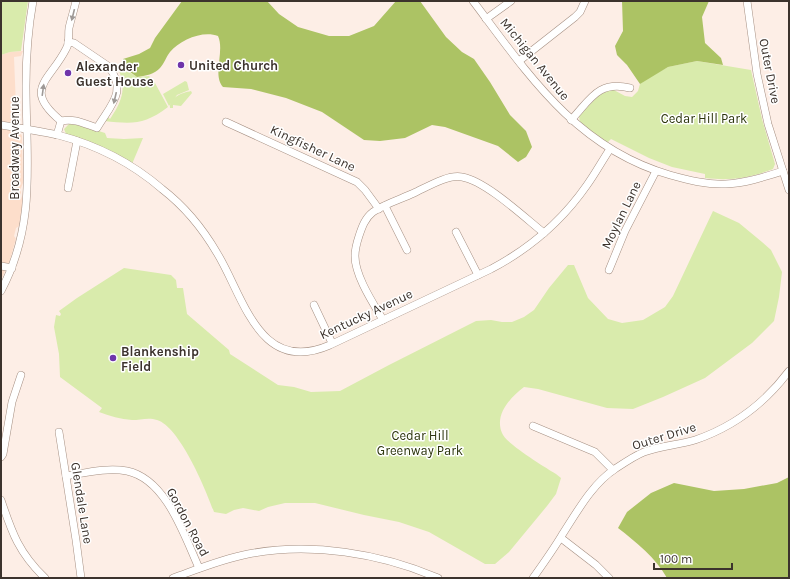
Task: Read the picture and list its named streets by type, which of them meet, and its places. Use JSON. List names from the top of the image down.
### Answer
{
  "streets": {
    "street": [
      "Michigan Avenue",
      "Outer Drive",
      "Broadway Avenue",
      "Kingfisher Lane",
      "Moylan Lane",
      "Kentucky Avenue",
      "Glendale Lane",
      "Gordon Road"
    ]
  },
  "crossings": [
    ["Michigan Avenue", "Outer Drive"],
    ["Michigan Avenue", "Moylan Lane"],
    ["Michigan Avenue", "Kentucky Avenue"],
    ["Broadway Avenue", "Kentucky Avenue"],
    ["Glendale Lane", "Gordon Road"]
  ],
  "parks": ["Cedar Hill Park", "Cedar Hill Greenway Park"],
  "places": ["United Church", "Alexander Guest House", "Blankenship Field"],
  "scale_bar": "100 m"
}
